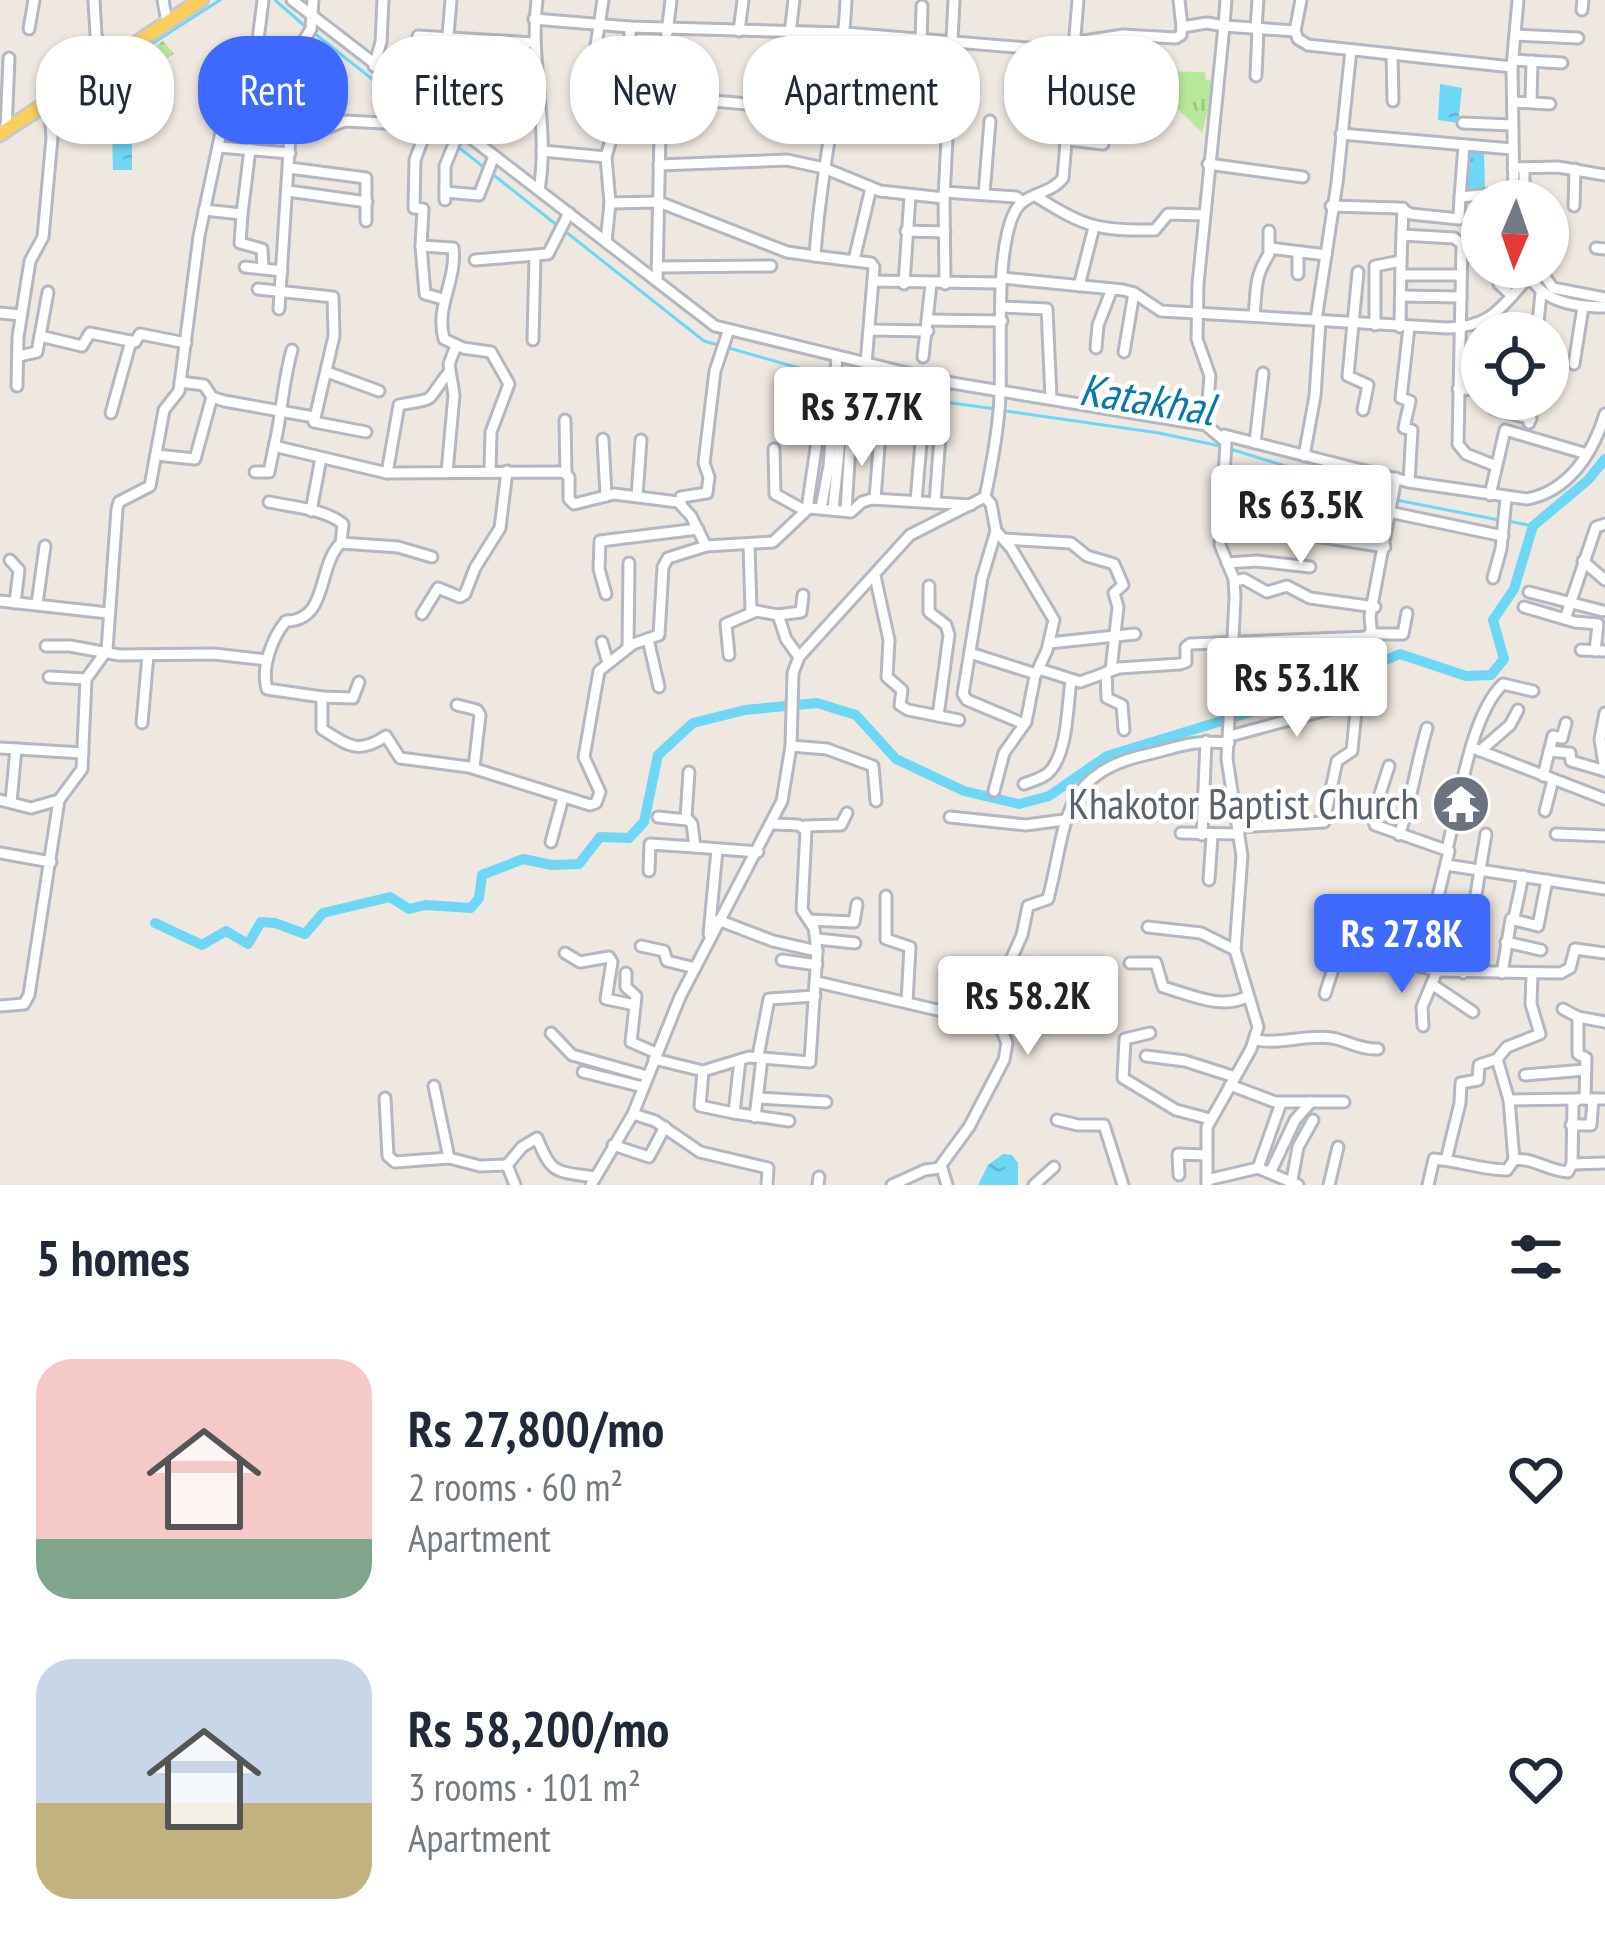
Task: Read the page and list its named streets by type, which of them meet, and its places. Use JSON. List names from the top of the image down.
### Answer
{
  "water": ["Katakhal"],
  "places": {
    "temple": ["Khakotor Baptist Church"]
  },
  "north": "bottom",
  "page": {
    "chip": [
      "Buy",
      "Rent",
      "Filters",
      "New",
      "Apartment",
      "House"
    ],
    "price": [
      "Rs 37.7K",
      "Rs 63.5K",
      "Rs 53.1K",
      "Rs 27.8K",
      "Rs 58.2K"
    ],
    "heading": "5 homes",
    "list": [
      {
        "name": "Rs 27,800/mo",
        "note": "2 rooms · 60 m² · Apartment"
      },
      {
        "name": "Rs 58,200/mo",
        "note": "3 rooms · 101 m² · Apartment"
      }
    ]
  }
}
